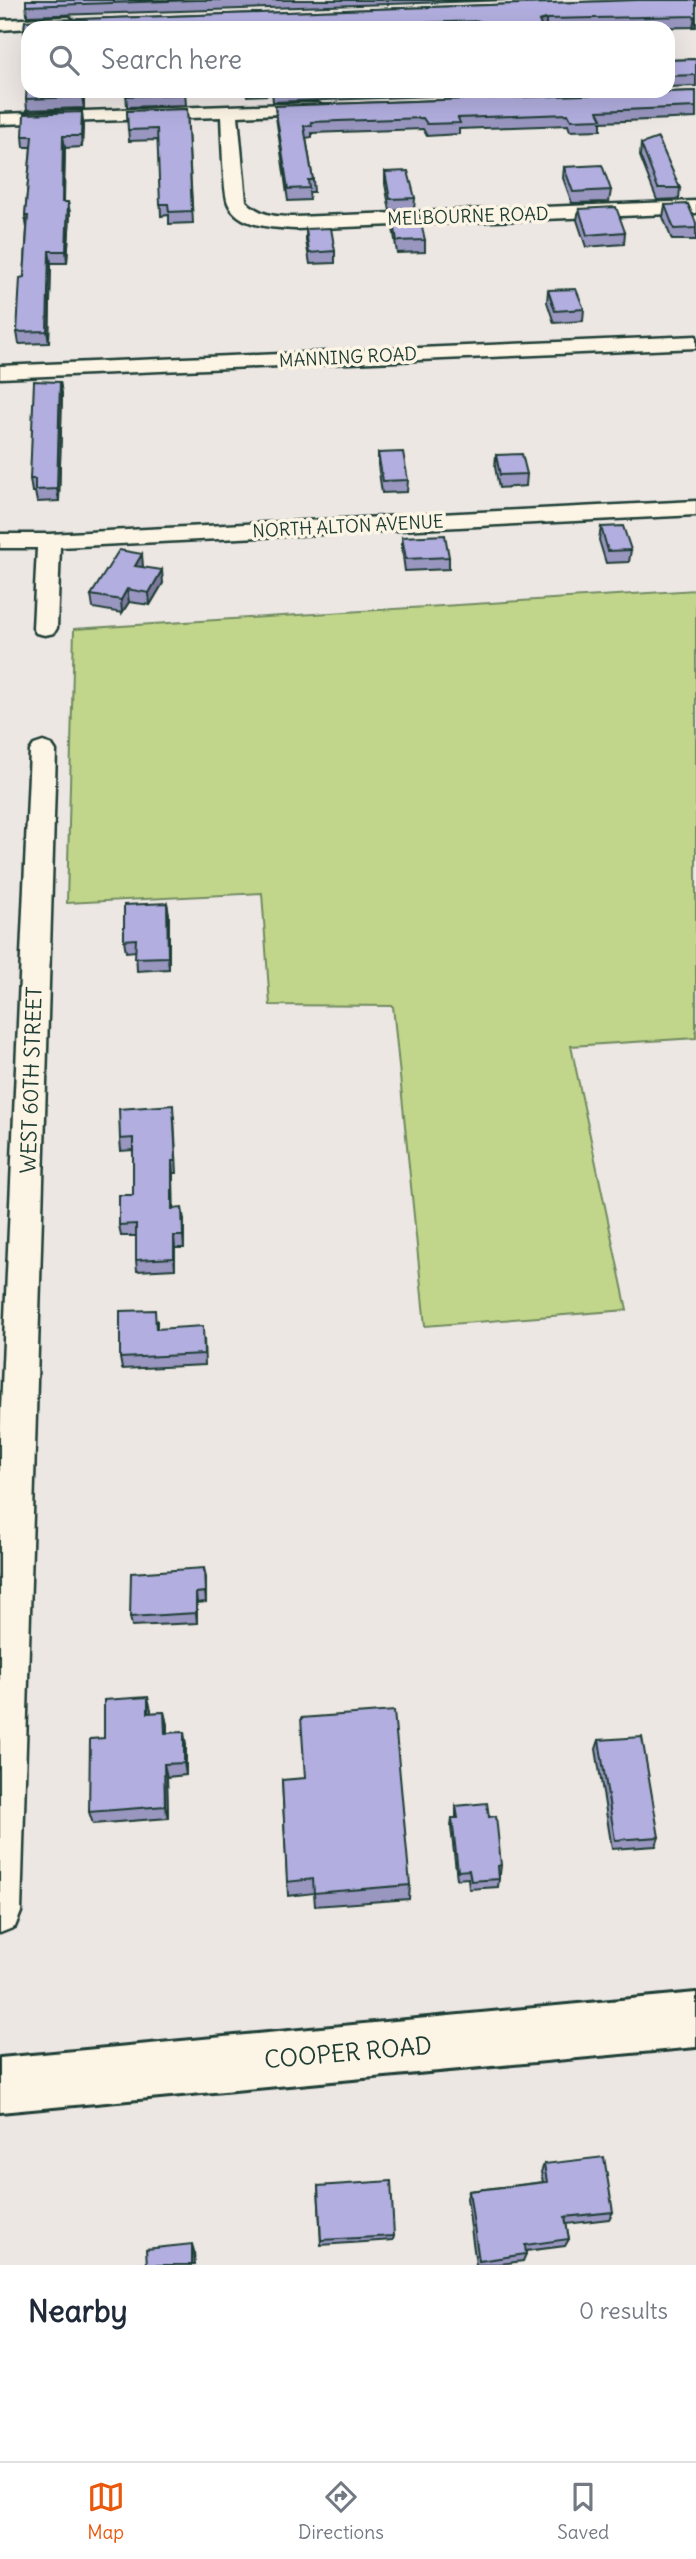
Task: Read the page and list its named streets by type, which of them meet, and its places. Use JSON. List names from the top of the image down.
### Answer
{
  "streets": {
    "main road": ["COOPER ROAD"],
    "street": [
      "MELBOURNE ROAD",
      "MANNING ROAD",
      "NORTH ALTON AVENUE",
      "WEST 60TH STREET"
    ]
  },
  "page": {
    "search": "Search here",
    "heading": ["Nearby", "0 results"],
    "nav": ["Map", "Directions", "Saved"]
  }
}
